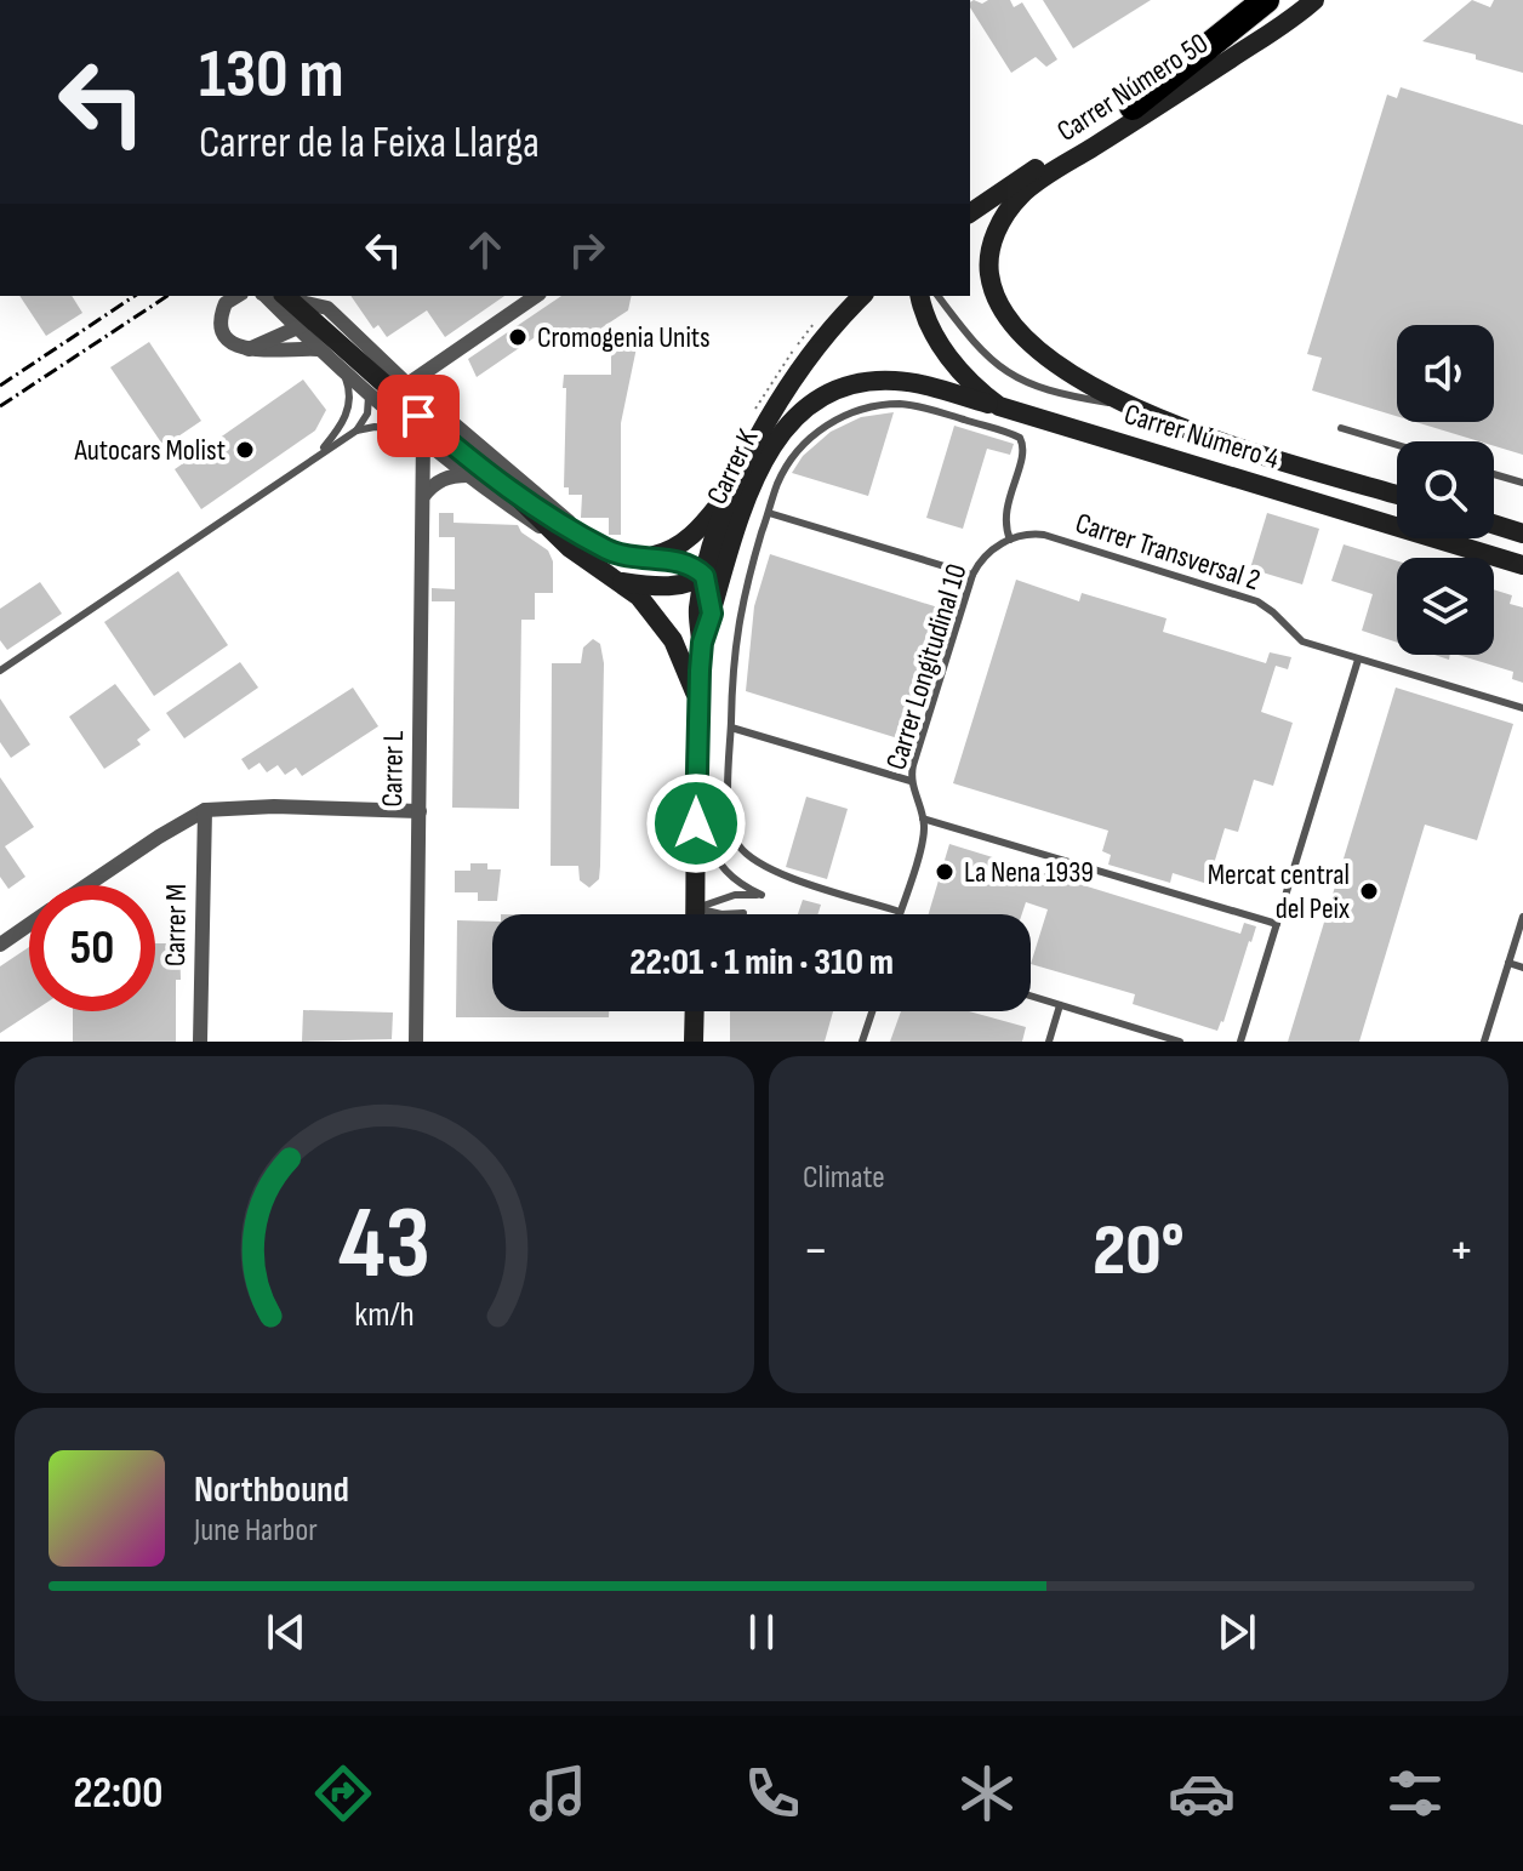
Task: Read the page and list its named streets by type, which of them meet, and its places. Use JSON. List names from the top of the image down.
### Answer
{
  "streets": {
    "main road": ["Carrer Número 50", "Carrer Número 4", "Carrer K"],
    "street": ["Carrer L", "Carrer M"],
    "lane": ["Carrer Transversal 2", "Carrer Longitudinal 10"]
  },
  "crossings": [
    ["Carrer Número 50", "Carrer Número 4"],
    ["Carrer Número 4", "Carrer K"],
    ["Carrer Transversal 2", "Carrer Longitudinal 10"]
  ],
  "places": [
    "Cromogenia Units",
    "Autocars Molist",
    "La Nena 1939",
    "Mercat central del Peix"
  ],
  "page": {
    "turn": ["130 m", "Carrer de la Feixa Llarga"],
    "limit": "50",
    "trip": "22:01 · 1 min · 310 m",
    "tile": "Climate",
    "heat": ["−", "20°", "+"],
    "song": ["Northbound", "June Harbor"],
    "tabs": "22:00",
    "gauge": ["43", "km/h"]
  }
}
